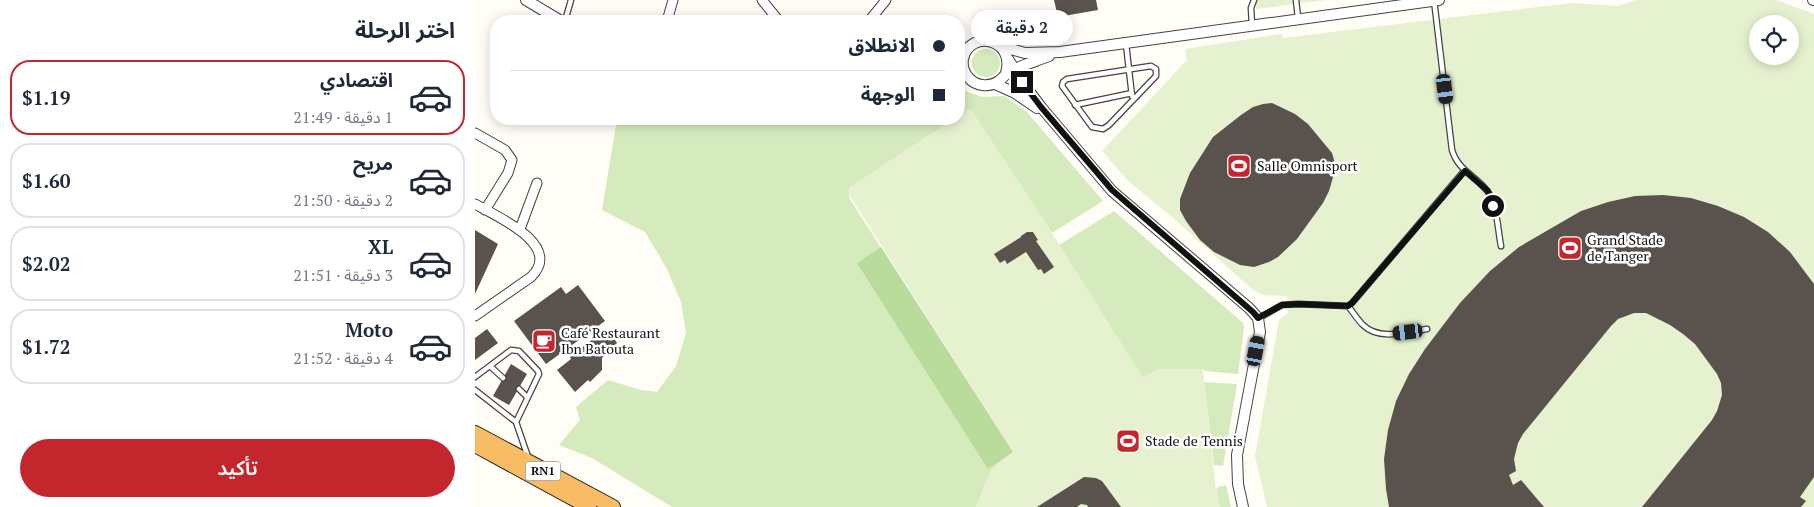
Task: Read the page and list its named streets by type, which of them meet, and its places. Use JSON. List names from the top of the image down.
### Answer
{
  "streets": {
    "highway": ["RN1"]
  },
  "places": {
    "sports": ["Salle Omnisport", "Grand Stade de Tanger", "Stade de Tennis"],
    "cafe": ["Café Restaurant Ibn Batouta"]
  },
  "page": {
    "heading": "اختر الرحلة",
    "bubble": "2 دقيقة",
    "banner": ["الانطلاق", "الوجهة"],
    "list": [
      {
        "name": "اقتصادي",
        "note": "1 دقيقة · 21:49",
        "value": "$1.19"
      },
      {
        "name": "مريح",
        "note": "2 دقيقة · 21:50",
        "value": "$1.60"
      },
      {
        "name": "XL",
        "note": "3 دقيقة · 21:51",
        "value": "$2.02"
      },
      {
        "name": "Moto",
        "note": "4 دقيقة · 21:52",
        "value": "$1.72"
      }
    ],
    "buttons": "تأكيد"
  }
}
